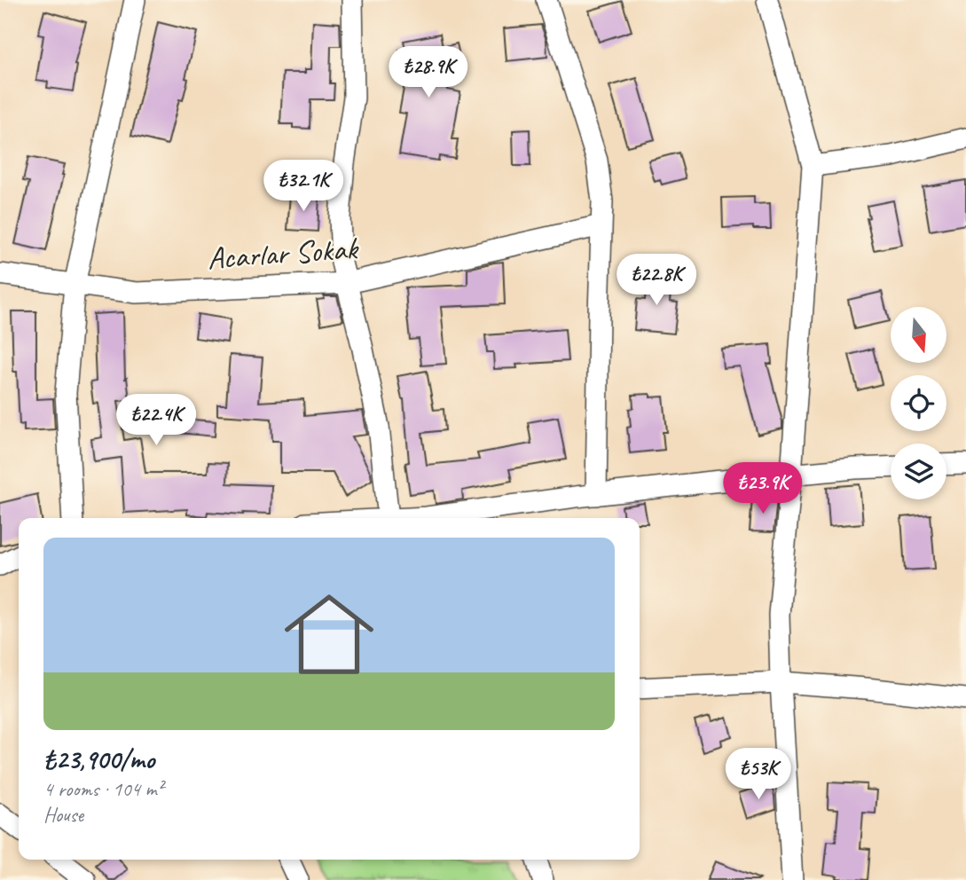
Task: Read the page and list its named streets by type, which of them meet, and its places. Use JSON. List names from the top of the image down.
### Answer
{
  "streets": {
    "street": ["Acarlar Sokak"]
  },
  "north": "bottom",
  "page": {
    "price": [
      "₺28.9K",
      "₺32.1K",
      "₺22.8K",
      "₺22.4K",
      "₺23.9K",
      "₺53K"
    ],
    "list": [
      {
        "name": "₺23,900/mo",
        "note": "4 rooms · 104 m² · House"
      }
    ]
  }
}
